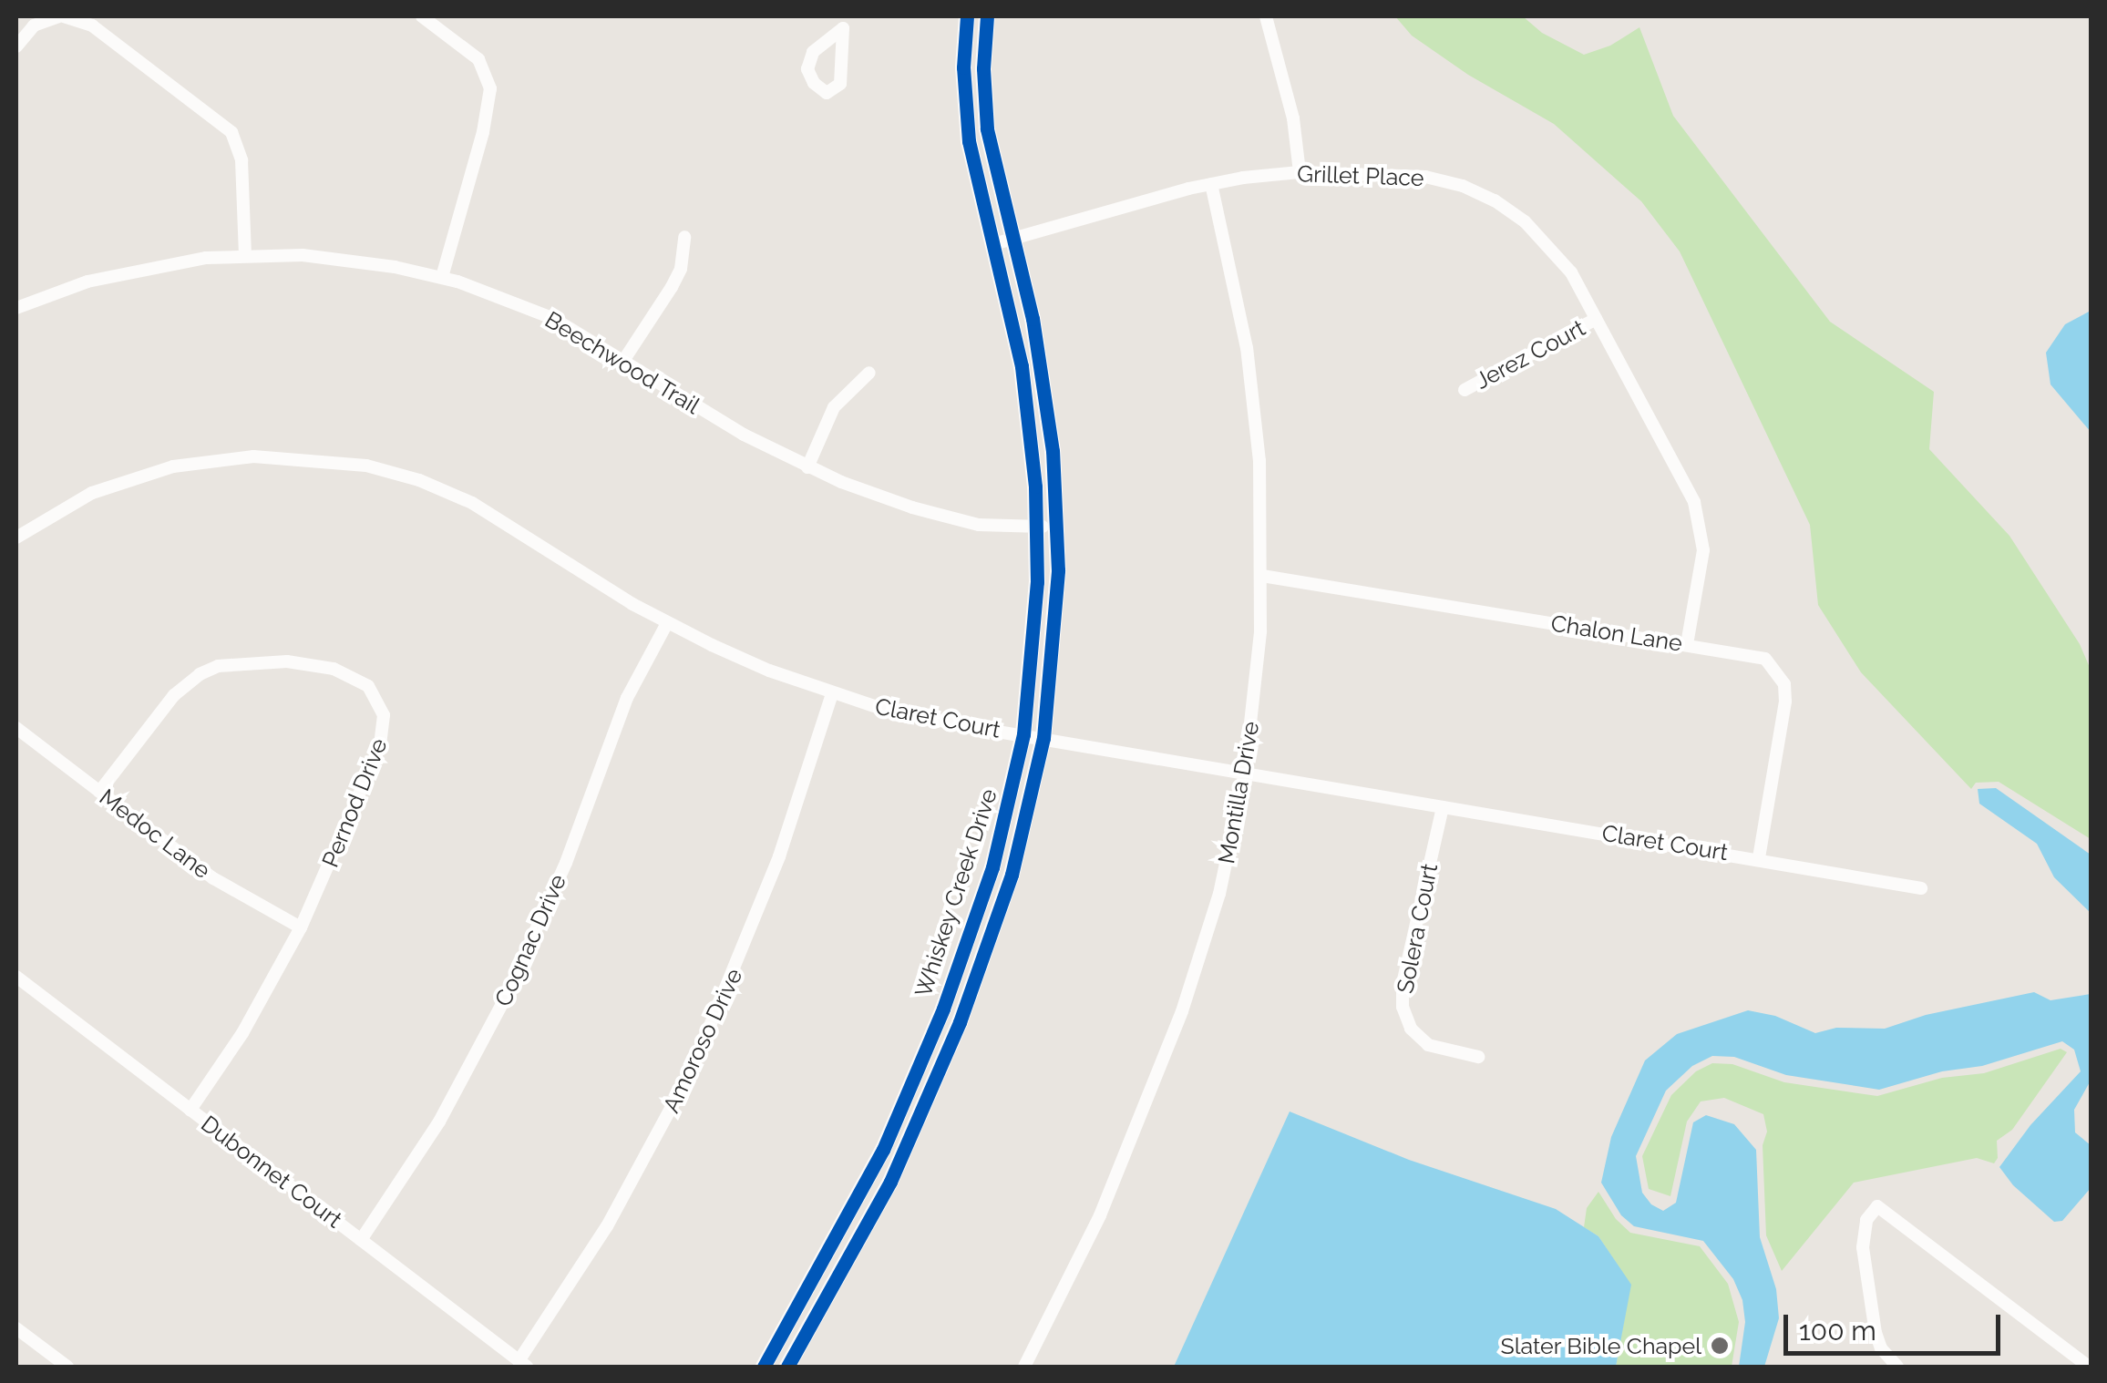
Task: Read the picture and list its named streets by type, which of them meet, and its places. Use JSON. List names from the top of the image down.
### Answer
{
  "streets": {
    "street": [
      "Grillet Place",
      "Jerez Court",
      "Beechwood Trail",
      "Chalon Lane",
      "Claret Court",
      "Montilla Drive",
      "Pernod Drive",
      "Medoc Lane",
      "Whiskey Creek Drive",
      "Solera Court",
      "Cognac Drive",
      "Amoroso Drive",
      "Dubonnet Court"
    ]
  },
  "crossings": [
    ["Grillet Place", "Jerez Court"],
    ["Grillet Place", "Chalon Lane"],
    ["Grillet Place", "Montilla Drive"],
    ["Grillet Place", "Whiskey Creek Drive"],
    ["Beechwood Trail", "Whiskey Creek Drive"],
    ["Chalon Lane", "Claret Court"],
    ["Chalon Lane", "Montilla Drive"],
    ["Claret Court", "Montilla Drive"],
    ["Claret Court", "Whiskey Creek Drive"],
    ["Claret Court", "Solera Court"],
    ["Claret Court", "Cognac Drive"],
    ["Claret Court", "Amoroso Drive"],
    ["Pernod Drive", "Medoc Lane"],
    ["Pernod Drive", "Dubonnet Court"],
    ["Cognac Drive", "Dubonnet Court"],
    ["Amoroso Drive", "Dubonnet Court"]
  ],
  "places": ["Slater Bible Chapel"],
  "scale_bar": "100 m"
}
